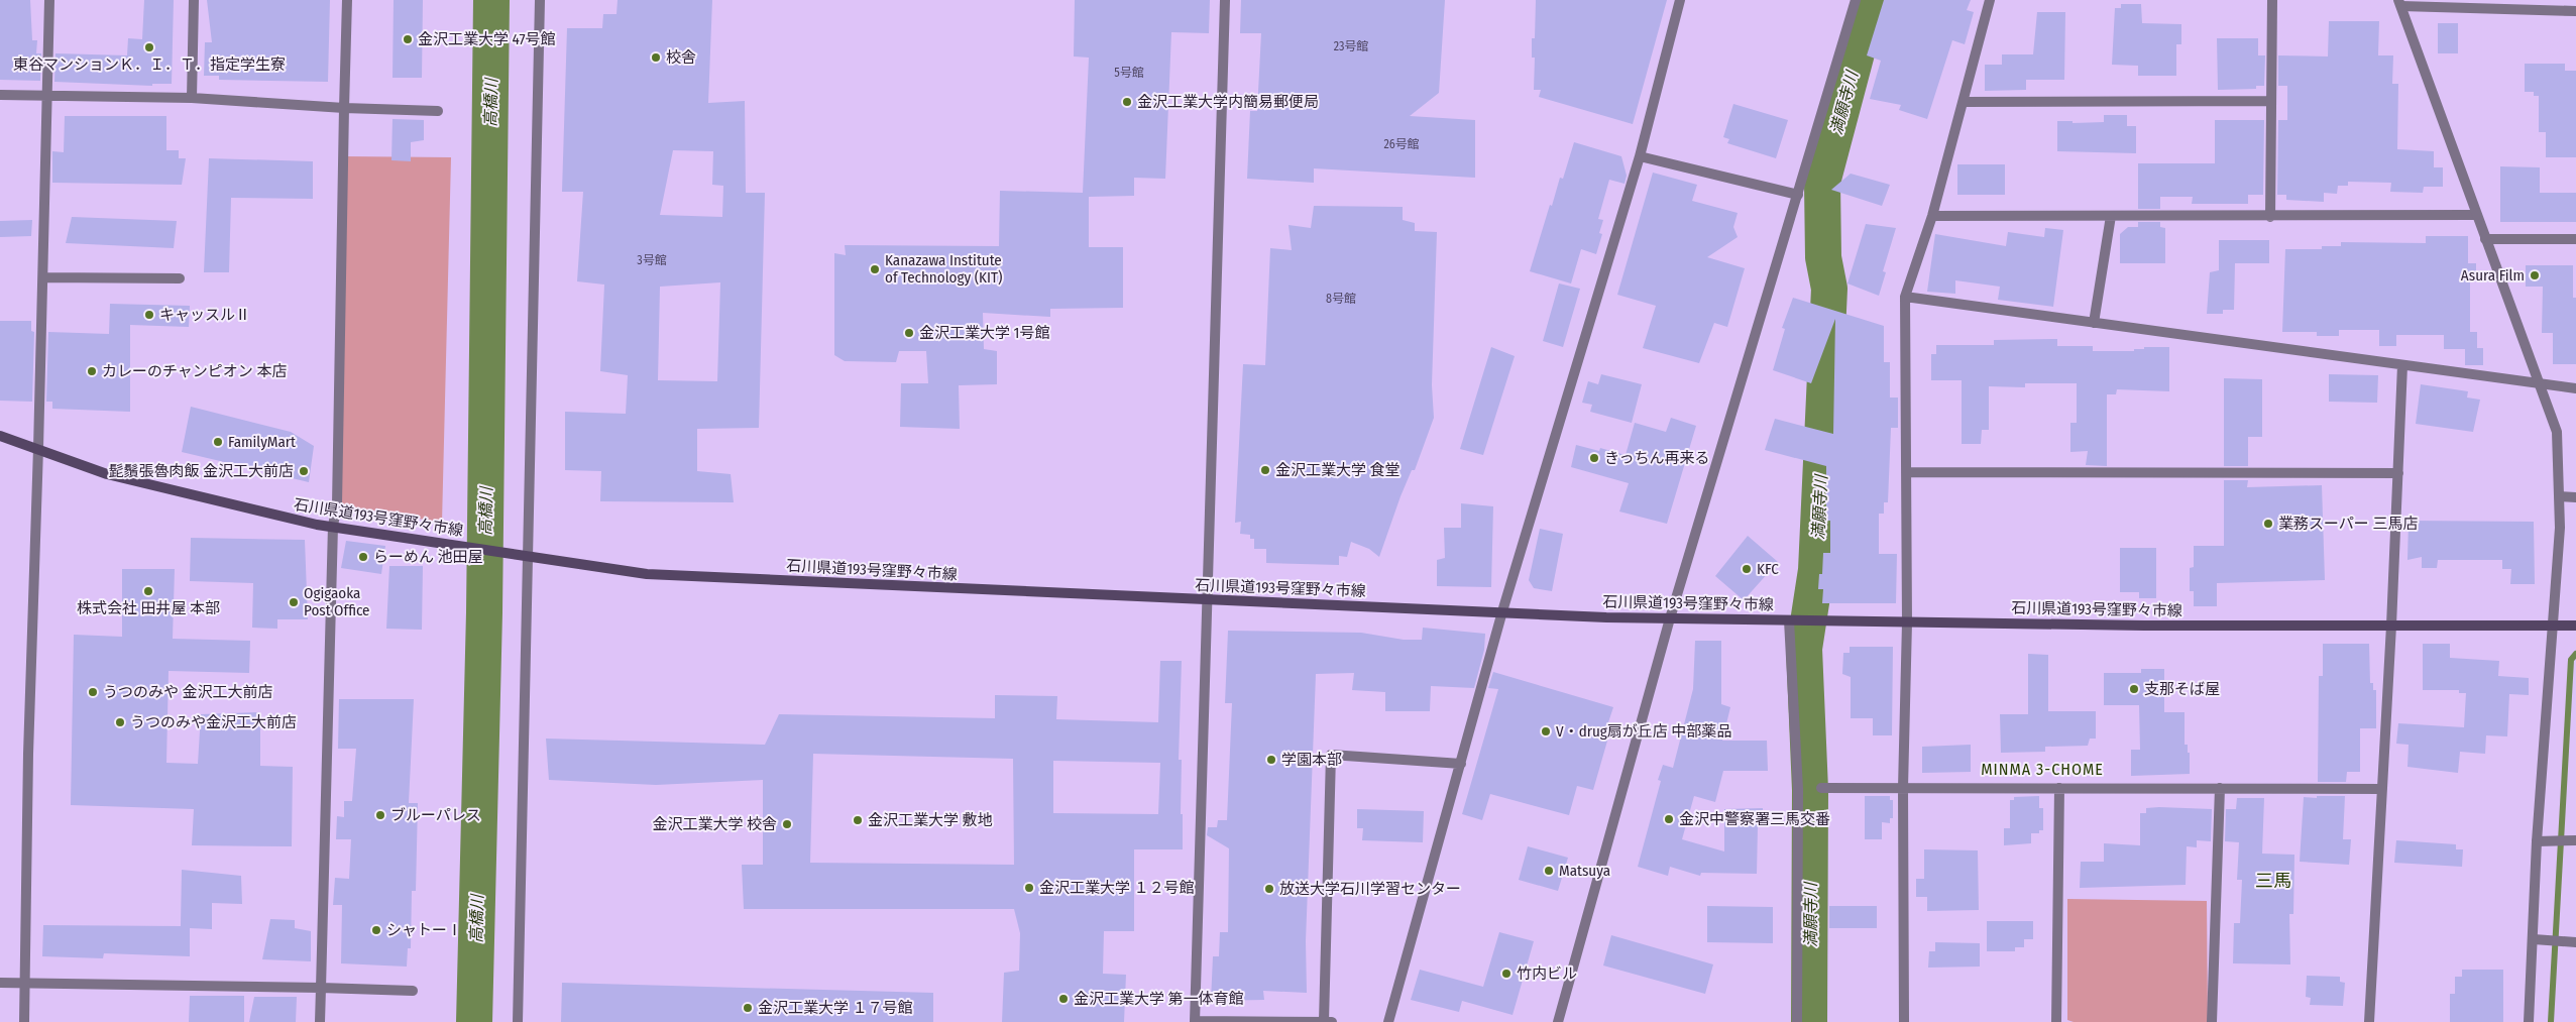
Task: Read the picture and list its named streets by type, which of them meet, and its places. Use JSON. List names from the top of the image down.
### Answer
{
  "streets": {
    "main road": ["石川県道193号窪野々市線"]
  },
  "districts": ["MINMA 3-CHOME", "三馬"],
  "water": ["高橋川", "満願寺川"],
  "places": [
    "金沢工業大学 47号館",
    "東谷マンションＫ．Ｉ．Ｔ．指定学生寮",
    "校舎",
    "金沢工業大学内簡易郵便局",
    "Kanazawa Institute of Technology (KIT)",
    "Asura Film",
    "キャッスルⅡ",
    "金沢工業大学 1号館",
    "カレーのチャンピオン 本店",
    "FamilyMart",
    "きっちん再来る",
    "金沢工業大学 食堂",
    "髭鬚張魯肉飯 金沢工大前店",
    "業務スーパー 三馬店",
    "らーめん 池田屋",
    "KFC",
    "株式会社 田井屋 本部",
    "Ogigaoka Post Office",
    "支那そば屋",
    "うつのみや 金沢工大前店",
    "うつのみや金沢工大前店",
    "V・drug扇が丘店 中部薬品",
    "学園本部",
    "ブルーパレス",
    "金沢中警察署三馬交番",
    "金沢工業大学 敷地",
    "金沢工業大学 校舎",
    "Matsuya",
    "金沢工業大学 １２号館",
    "放送大学石川学習センター",
    "シャトーⅠ",
    "竹内ビル",
    "金沢工業大学 第一体育館",
    "金沢工業大学 １７号館"
  ],
  "house_numbers": [
    "23号館",
    "5号館",
    "26号館",
    "3号館",
    "8号館"
  ]
}
